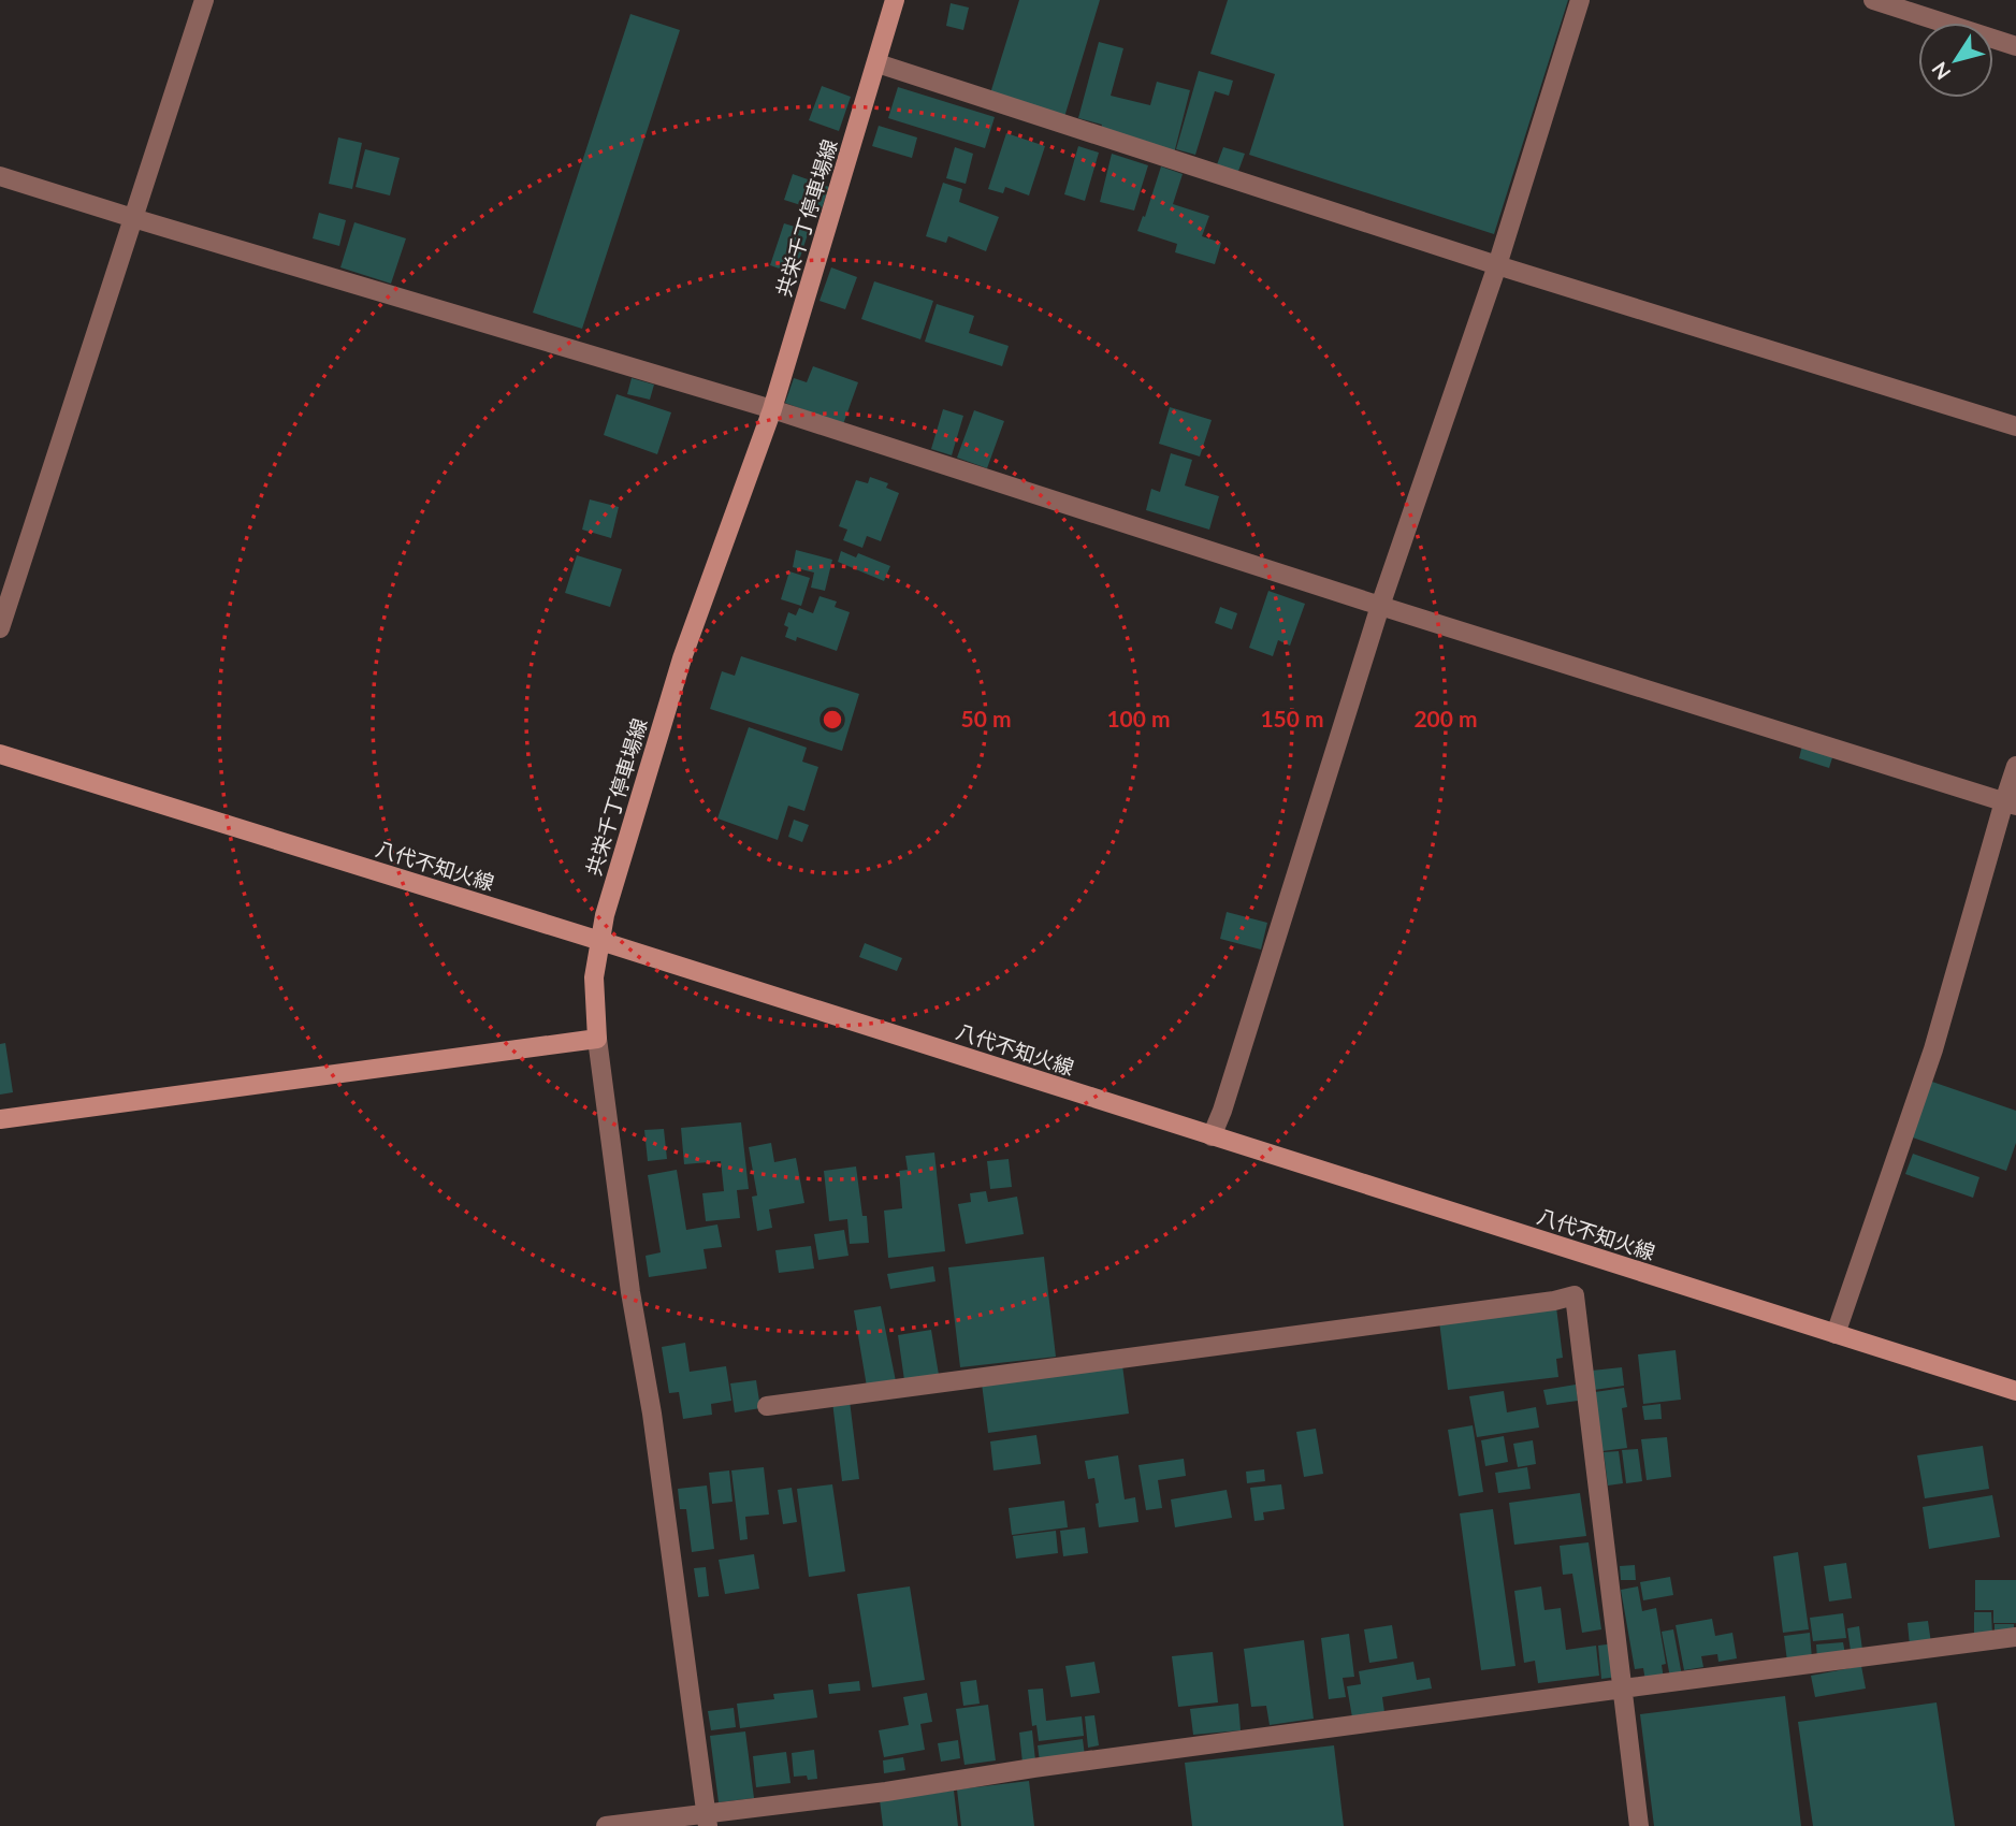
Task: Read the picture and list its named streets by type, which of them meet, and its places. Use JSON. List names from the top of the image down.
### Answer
{
  "streets": {
    "main road": ["共栄千丁停車場線", "八代不知火線"]
  },
  "crossings": [
    ["共栄千丁停車場線", "八代不知火線"]
  ],
  "north": "bottom left",
  "rings": [
    "50 m",
    "100 m",
    "150 m",
    "200 m"
  ]
}
